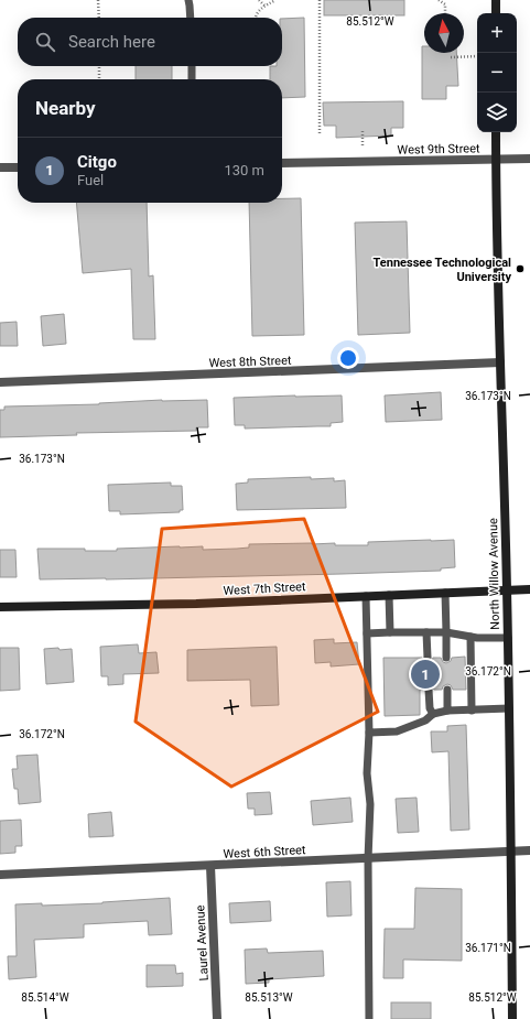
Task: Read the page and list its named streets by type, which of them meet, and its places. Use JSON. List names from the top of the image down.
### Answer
{
  "streets": {
    "main road": ["North Willow Avenue", "West 7th Street"],
    "street": [
      "West 9th Street",
      "West 8th Street",
      "West 6th Street",
      "Laurel Avenue"
    ]
  },
  "crossings": [
    ["West 9th Street", "North Willow Avenue"],
    ["West 8th Street", "North Willow Avenue"],
    ["North Willow Avenue", "West 7th Street"],
    ["North Willow Avenue", "West 6th Street"],
    ["West 6th Street", "Laurel Avenue"]
  ],
  "places": ["Tennessee Technological University"],
  "north": "top",
  "page": {
    "map_buttons": ["+", "−"],
    "search": "Search here",
    "heading": "Nearby",
    "list": [
      {
        "mark": "1",
        "name": "Citgo",
        "note": "Fuel",
        "value": "130 m"
      }
    ],
    "pins": "1"
  },
  "coordinates": [
    "85.512°W",
    "36.173°N",
    "36.172°N",
    "36.171°N",
    "85.514°W",
    "85.513°W"
  ]
}
